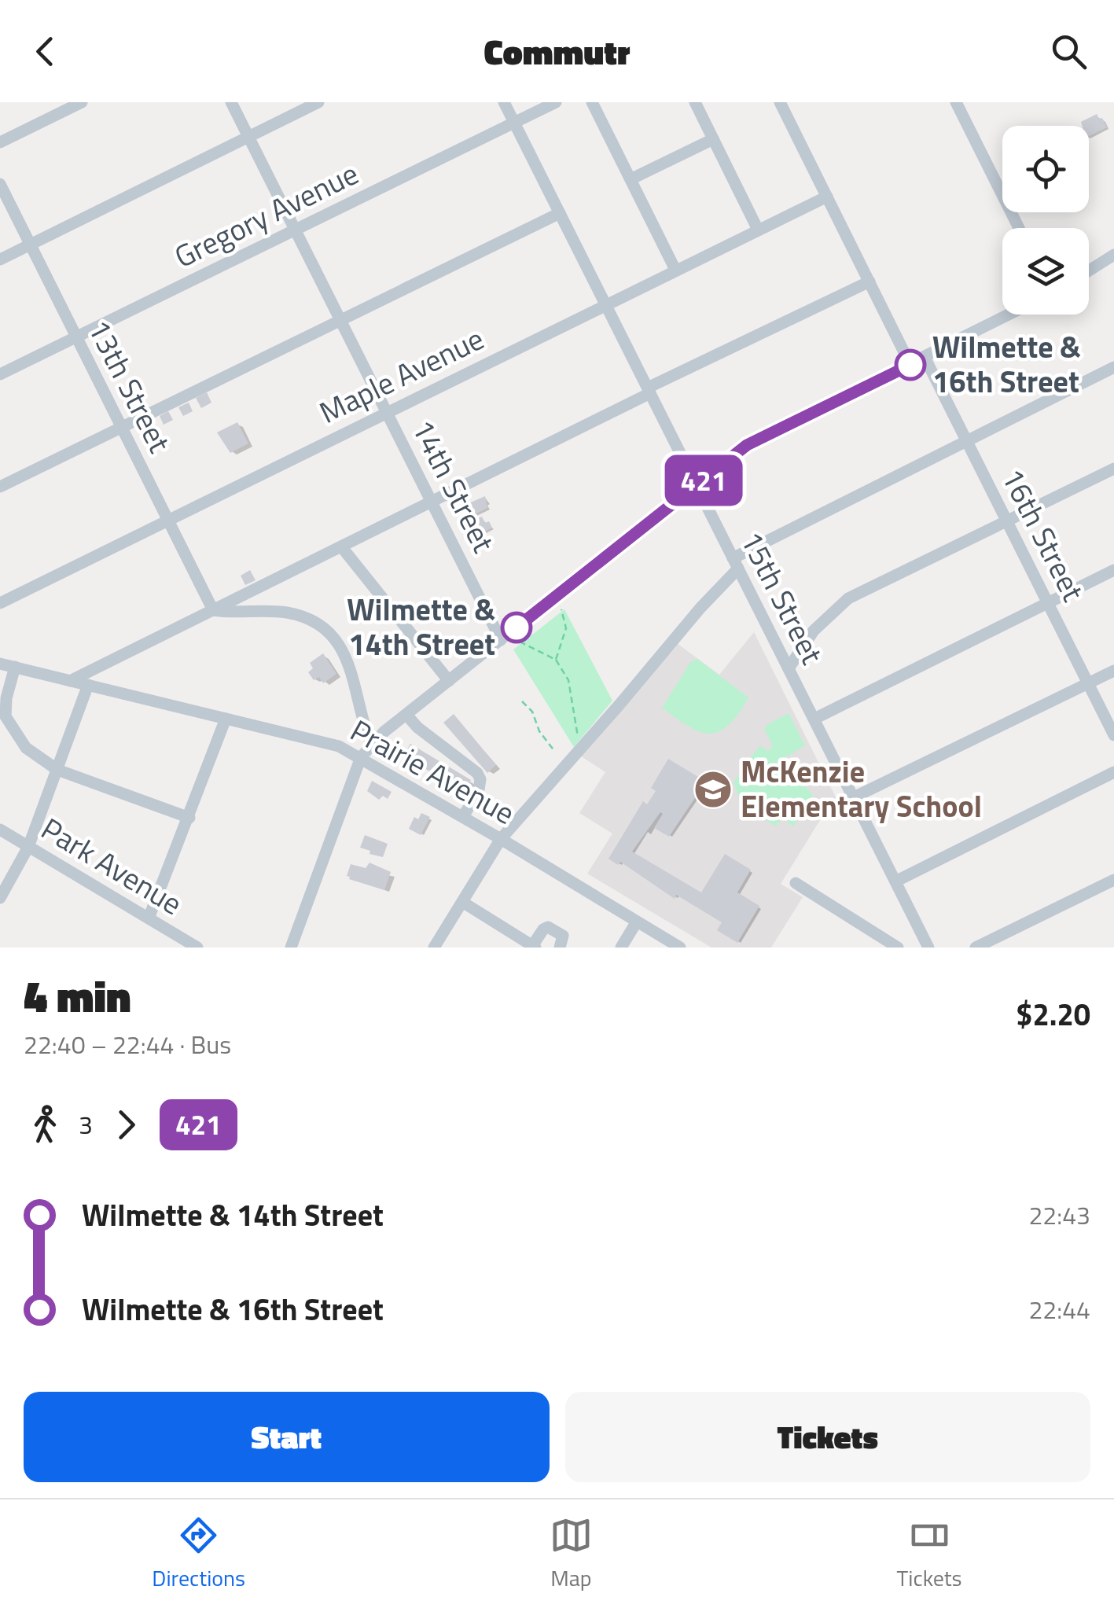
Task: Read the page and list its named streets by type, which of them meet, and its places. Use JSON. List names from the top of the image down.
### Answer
{
  "streets": {
    "street": [
      "Gregory Avenue",
      "Maple Avenue",
      "13th Street",
      "14th Street",
      "16th Street",
      "15th Street",
      "Prairie Avenue",
      "Park Avenue"
    ]
  },
  "crossings": [
    ["Gregory Avenue", "13th Street"],
    ["Gregory Avenue", "14th Street"],
    ["Gregory Avenue", "15th Street"],
    ["Maple Avenue", "13th Street"],
    ["Maple Avenue", "14th Street"],
    ["Maple Avenue", "15th Street"]
  ],
  "places": {
    "other": ["Wilmette & 16th Street", "Wilmette & 14th Street"],
    "school or university": ["McKenzie Elementary School"]
  },
  "lines": ["bus line 421"],
  "page": {
    "header": "Commutr",
    "on_map": "421",
    "heading": ["4 min", "22:40 – 22:44 · Bus", "$2.20"],
    "legs": ["3", "421"],
    "list": [
      {
        "name": "Wilmette & 14th Street",
        "value": "22:43"
      },
      {
        "name": "Wilmette & 16th Street",
        "value": "22:44"
      }
    ],
    "buttons": ["Start", "Tickets"],
    "tabs": ["Directions", "Map", "Tickets"]
  }
}
